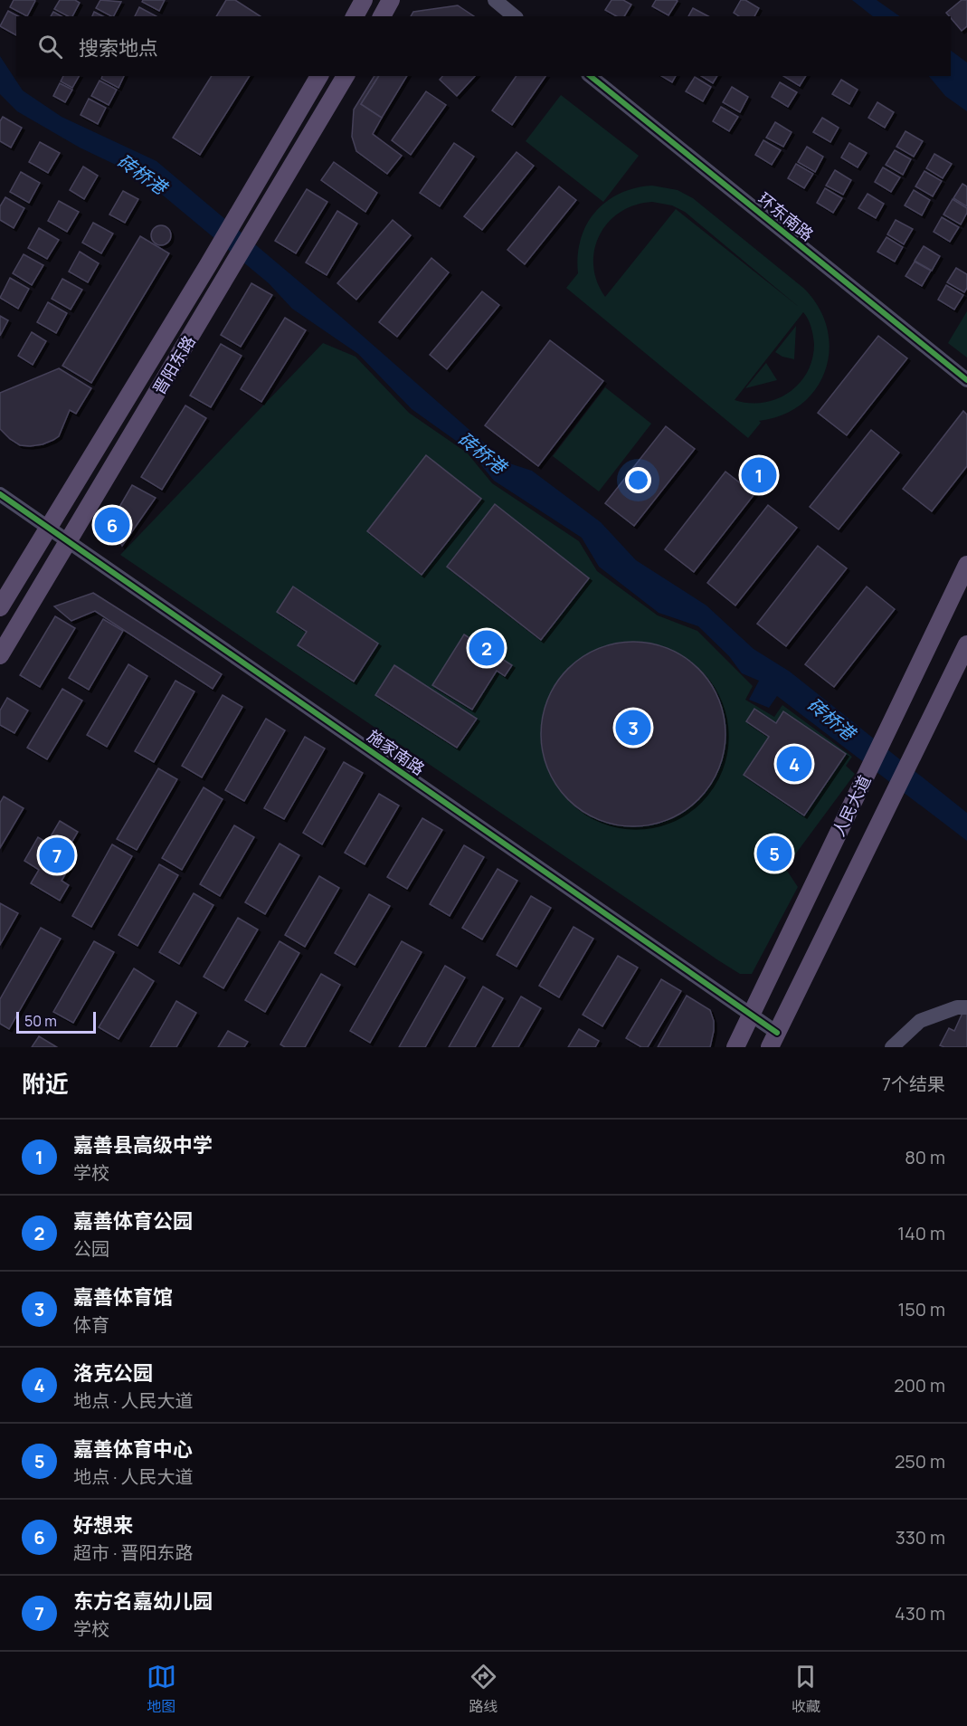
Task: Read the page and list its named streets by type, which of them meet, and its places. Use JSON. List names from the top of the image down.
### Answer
{
  "streets": {
    "main road": ["晋阳东路", "人民大道"],
    "street": ["环东南路", "施家南路"]
  },
  "crossings": [
    ["晋阳东路", "施家南路"],
    ["施家南路", "人民大道"]
  ],
  "water": ["砖桥港"],
  "scale_bar": "50 m",
  "page": {
    "search": "搜索地点",
    "pins": [
      "1",
      "6",
      "2",
      "3",
      "4",
      "5",
      "7"
    ],
    "scale": "50 m",
    "heading": ["附近", "7个结果"],
    "list": [
      {
        "mark": "1",
        "name": "嘉善县高级中学",
        "note": "学校",
        "value": "80 m"
      },
      {
        "mark": "2",
        "name": "嘉善体育公园",
        "note": "公园",
        "value": "140 m"
      },
      {
        "mark": "3",
        "name": "嘉善体育馆",
        "note": "体育",
        "value": "150 m"
      },
      {
        "mark": "4",
        "name": "洛克公园",
        "note": "地点 · 人民大道",
        "value": "200 m"
      },
      {
        "mark": "5",
        "name": "嘉善体育中心",
        "note": "地点 · 人民大道",
        "value": "250 m"
      },
      {
        "mark": "6",
        "name": "好想来",
        "note": "超市 · 晋阳东路",
        "value": "330 m"
      },
      {
        "mark": "7",
        "name": "东方名嘉幼儿园",
        "note": "学校",
        "value": "430 m"
      }
    ],
    "nav": ["地图", "路线", "收藏"]
  }
}
